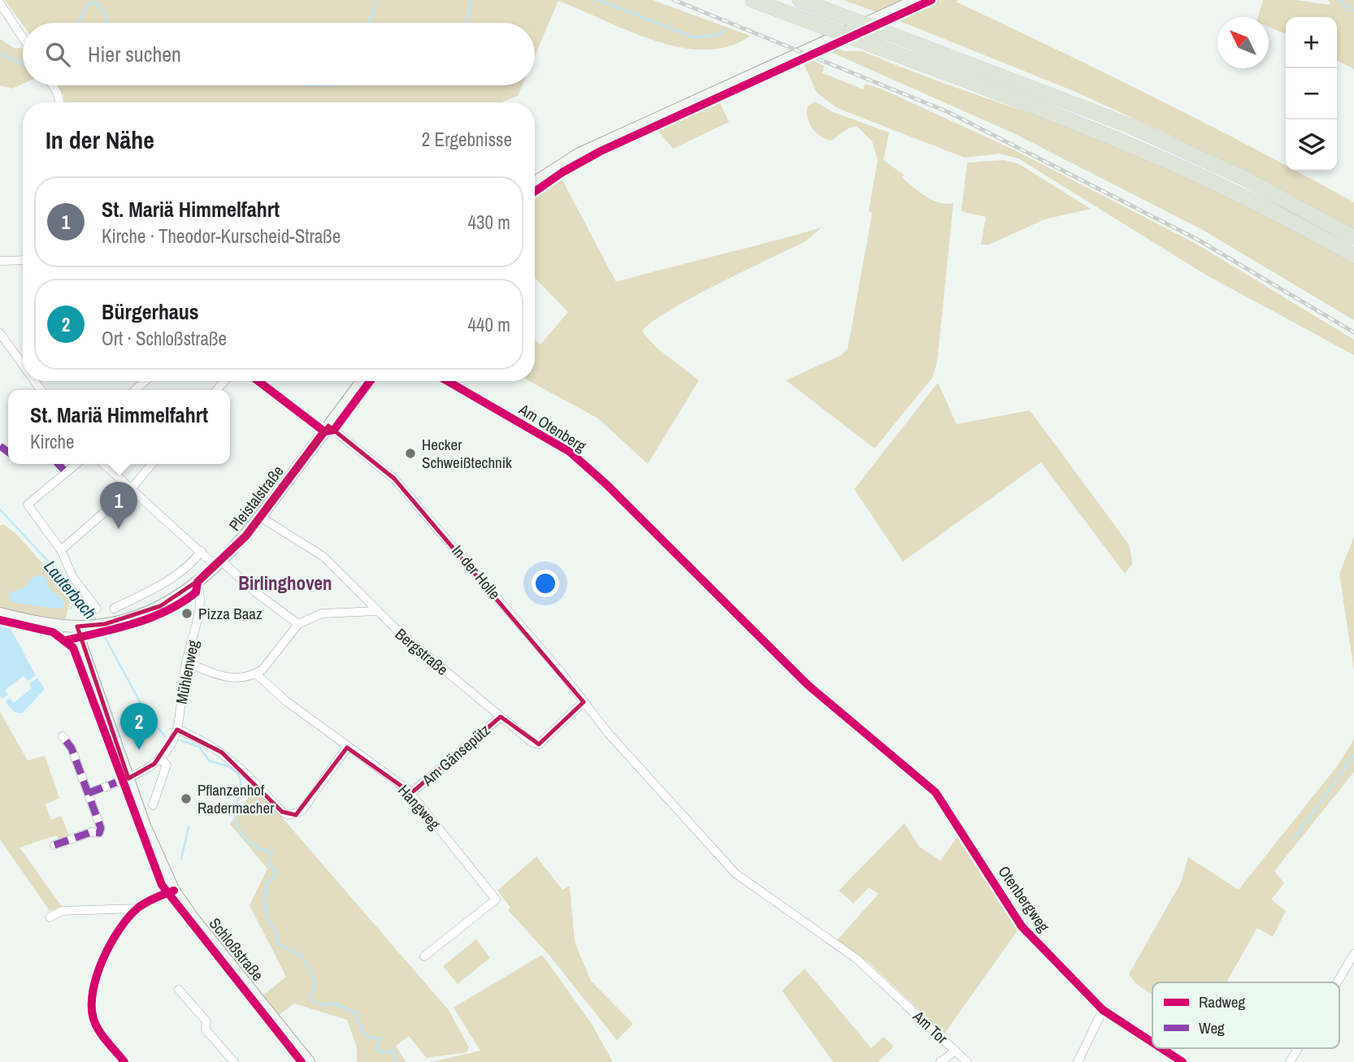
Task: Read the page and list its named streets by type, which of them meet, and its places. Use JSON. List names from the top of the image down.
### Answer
{
  "streets": {
    "main road": ["Pleistalstraße", "Schloßstraße"],
    "street": [
      "Am Otenberg",
      "In der Holle",
      "Bergstraße",
      "Mühlenweg",
      "Am Gänsepütz",
      "Hangweg",
      "Otenbergweg",
      "Am Tor"
    ]
  },
  "crossings": [
    ["Am Otenberg", "Otenbergweg"],
    ["Pleistalstraße", "In der Holle"],
    ["Pleistalstraße", "Bergstraße"],
    ["Pleistalstraße", "Mühlenweg"],
    ["Pleistalstraße", "Schloßstraße"],
    ["In der Holle", "Bergstraße"],
    ["In der Holle", "Am Tor"],
    ["Bergstraße", "Am Gänsepütz"],
    ["Mühlenweg", "Schloßstraße"],
    ["Am Gänsepütz", "Hangweg"]
  ],
  "districts": ["Birlinghoven"],
  "water": ["Lauterbach"],
  "places": ["Hecker Schweißtechnik", "Pizza Baaz", "Pflanzenhof Radermacher"],
  "legend": ["Radweg", "Weg"],
  "north": "top left",
  "page": {
    "map_buttons": ["+", "−"],
    "search": "Hier suchen",
    "heading": ["In der Nähe", "2 Ergebnisse"],
    "list": [
      {
        "mark": "1",
        "name": "St. Mariä Himmelfahrt",
        "note": "Kirche · Theodor-Kurscheid-Straße",
        "value": "430 m"
      },
      {
        "mark": "2",
        "name": "Bürgerhaus",
        "note": "Ort · Schloßstraße",
        "value": "440 m"
      }
    ],
    "popup": ["St. Mariä Himmelfahrt", "Kirche"],
    "pins": ["1", "2"]
  }
}
